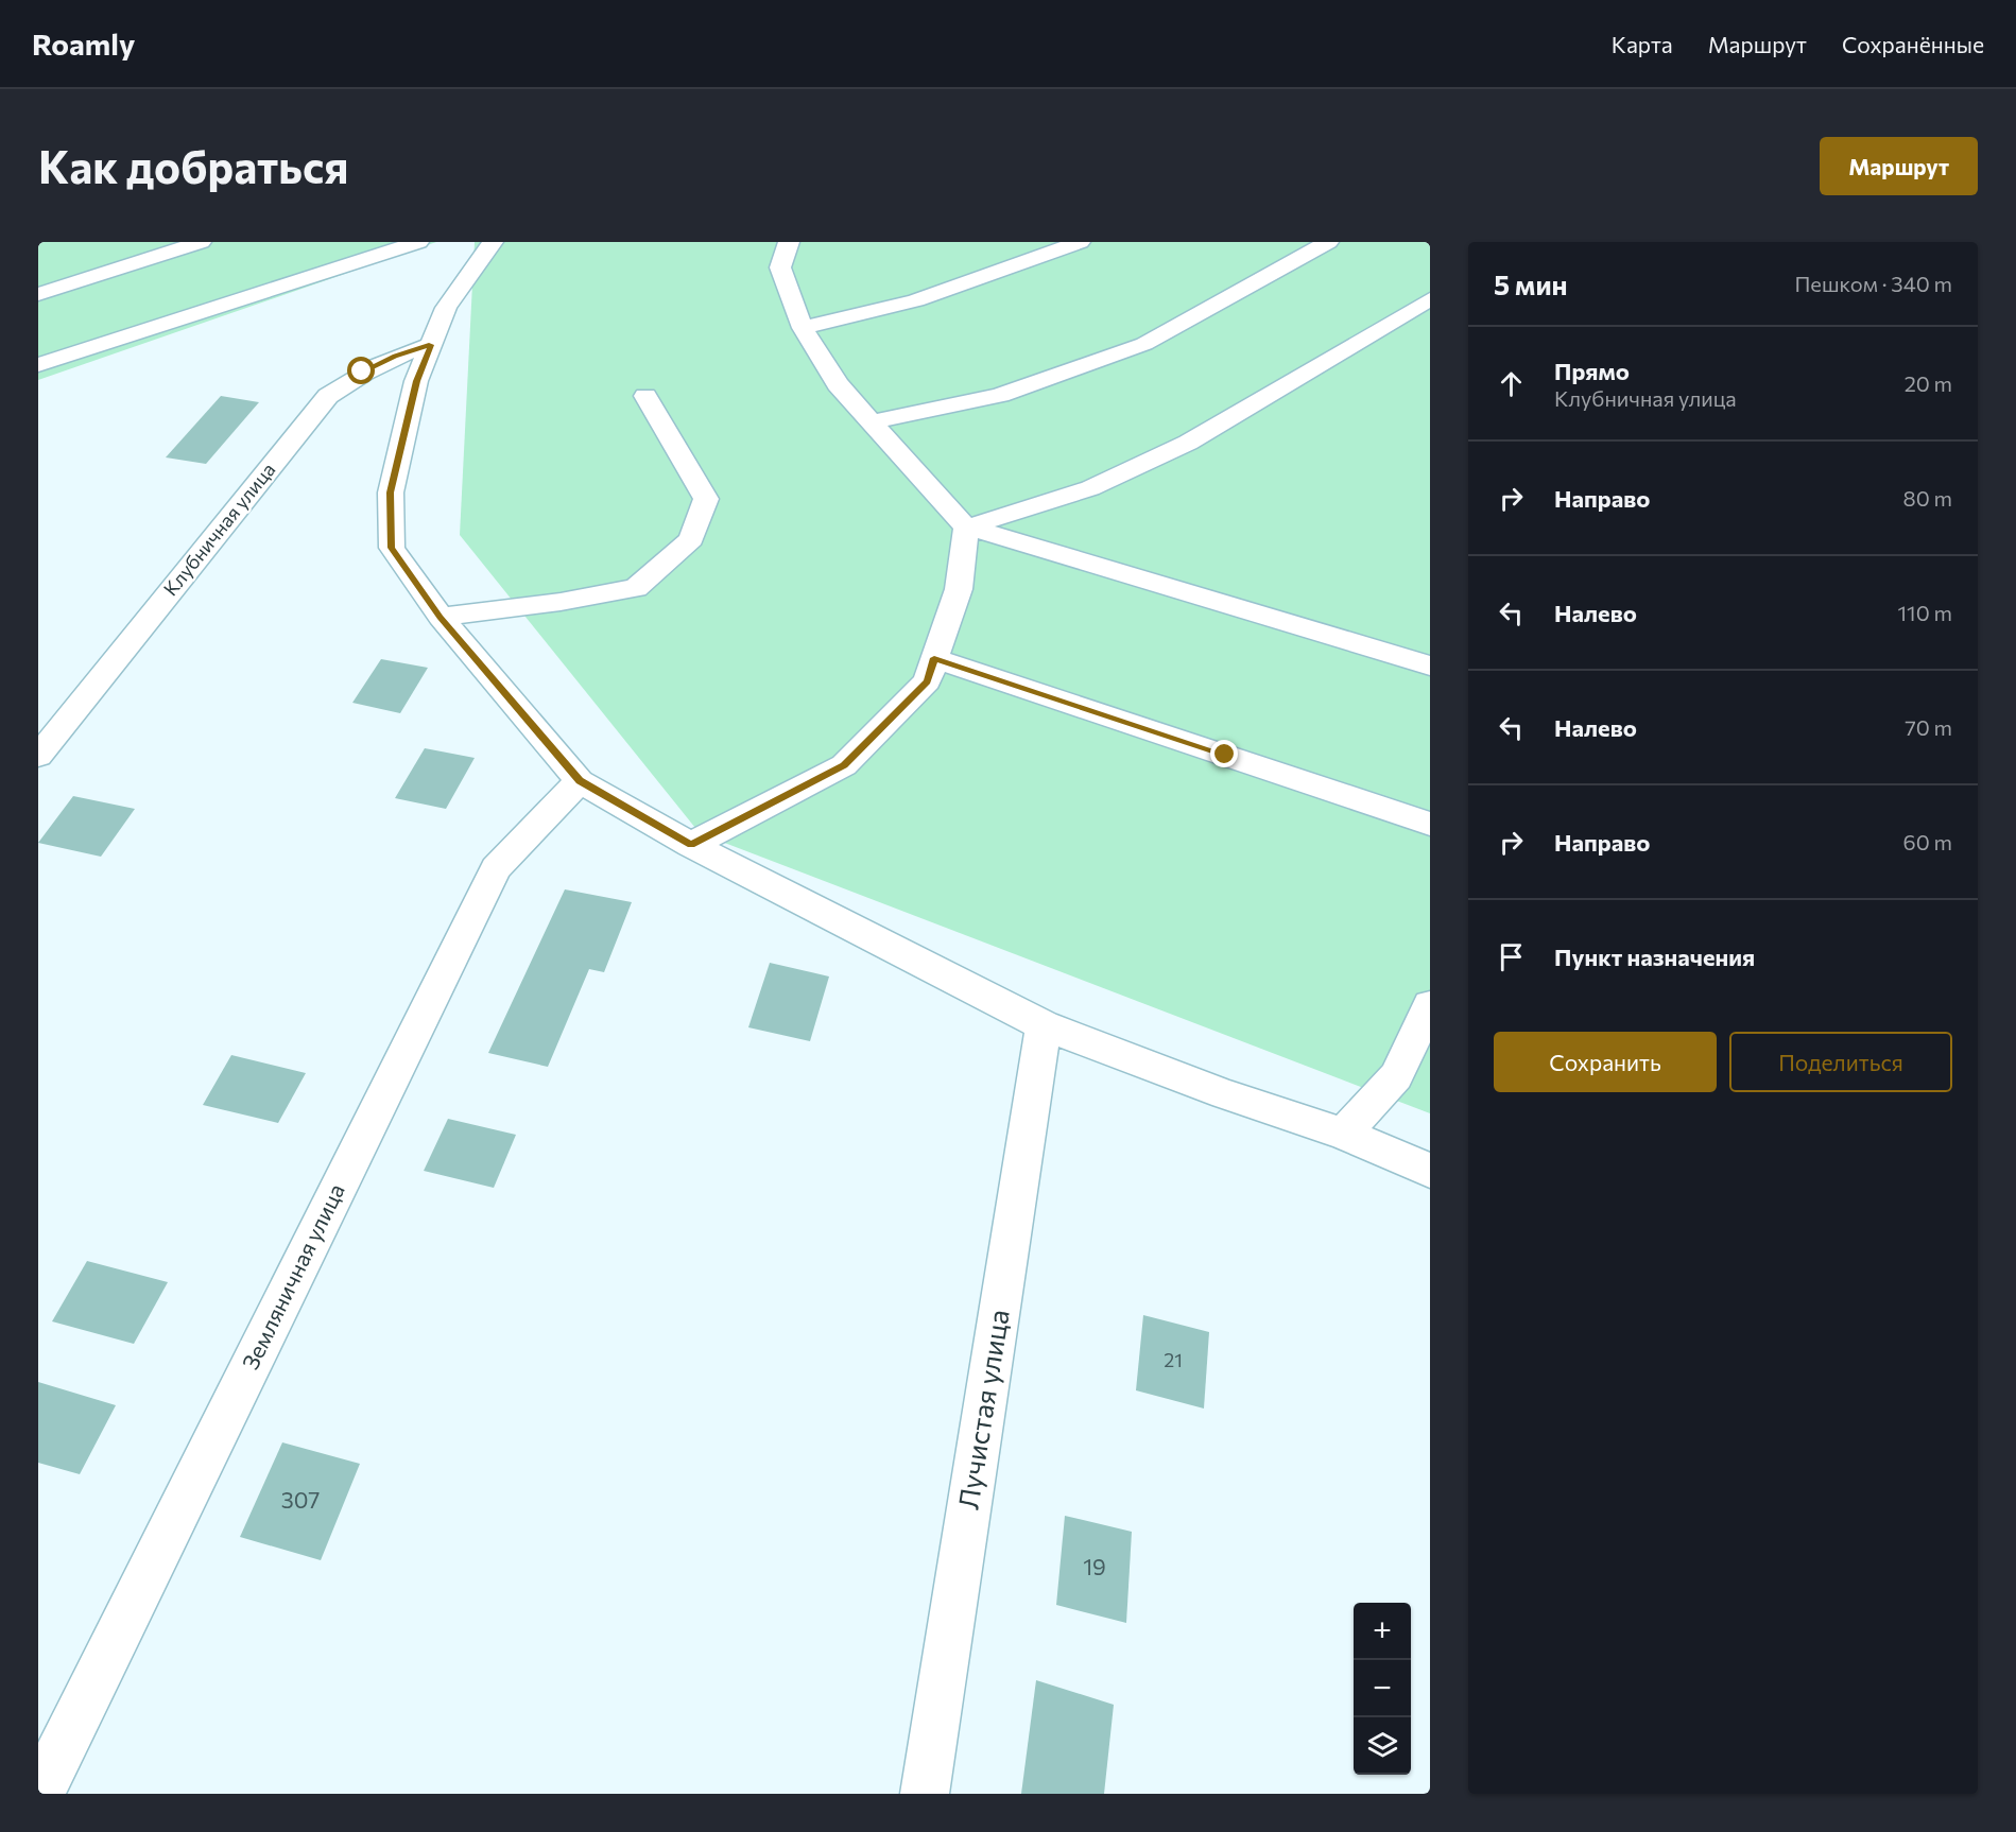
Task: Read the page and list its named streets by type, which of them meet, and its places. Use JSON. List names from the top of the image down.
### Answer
{
  "streets": {
    "street": ["Клубничная улица", "Земляничная улица", "Лучистая улица"]
  },
  "house_numbers": ["21", "307", "19"],
  "page": {
    "header": "Roamly",
    "nav": ["Карта", "Маршрут", "Сохранённые"],
    "buttons": [
      "Маршрут",
      ["Сохранить", "Поделиться"]
    ],
    "title": "Как добраться",
    "heading": ["5 мин", "Пешком · 340 m"],
    "list": [
      ["Прямо", "Клубничная улица", "20 m"],
      ["Направо", "80 m"],
      ["Налево", "110 m"],
      ["Налево", "70 m"],
      ["Направо", "60 m"],
      "Пункт назначения"
    ],
    "map_buttons": ["+", "−"]
  }
}
